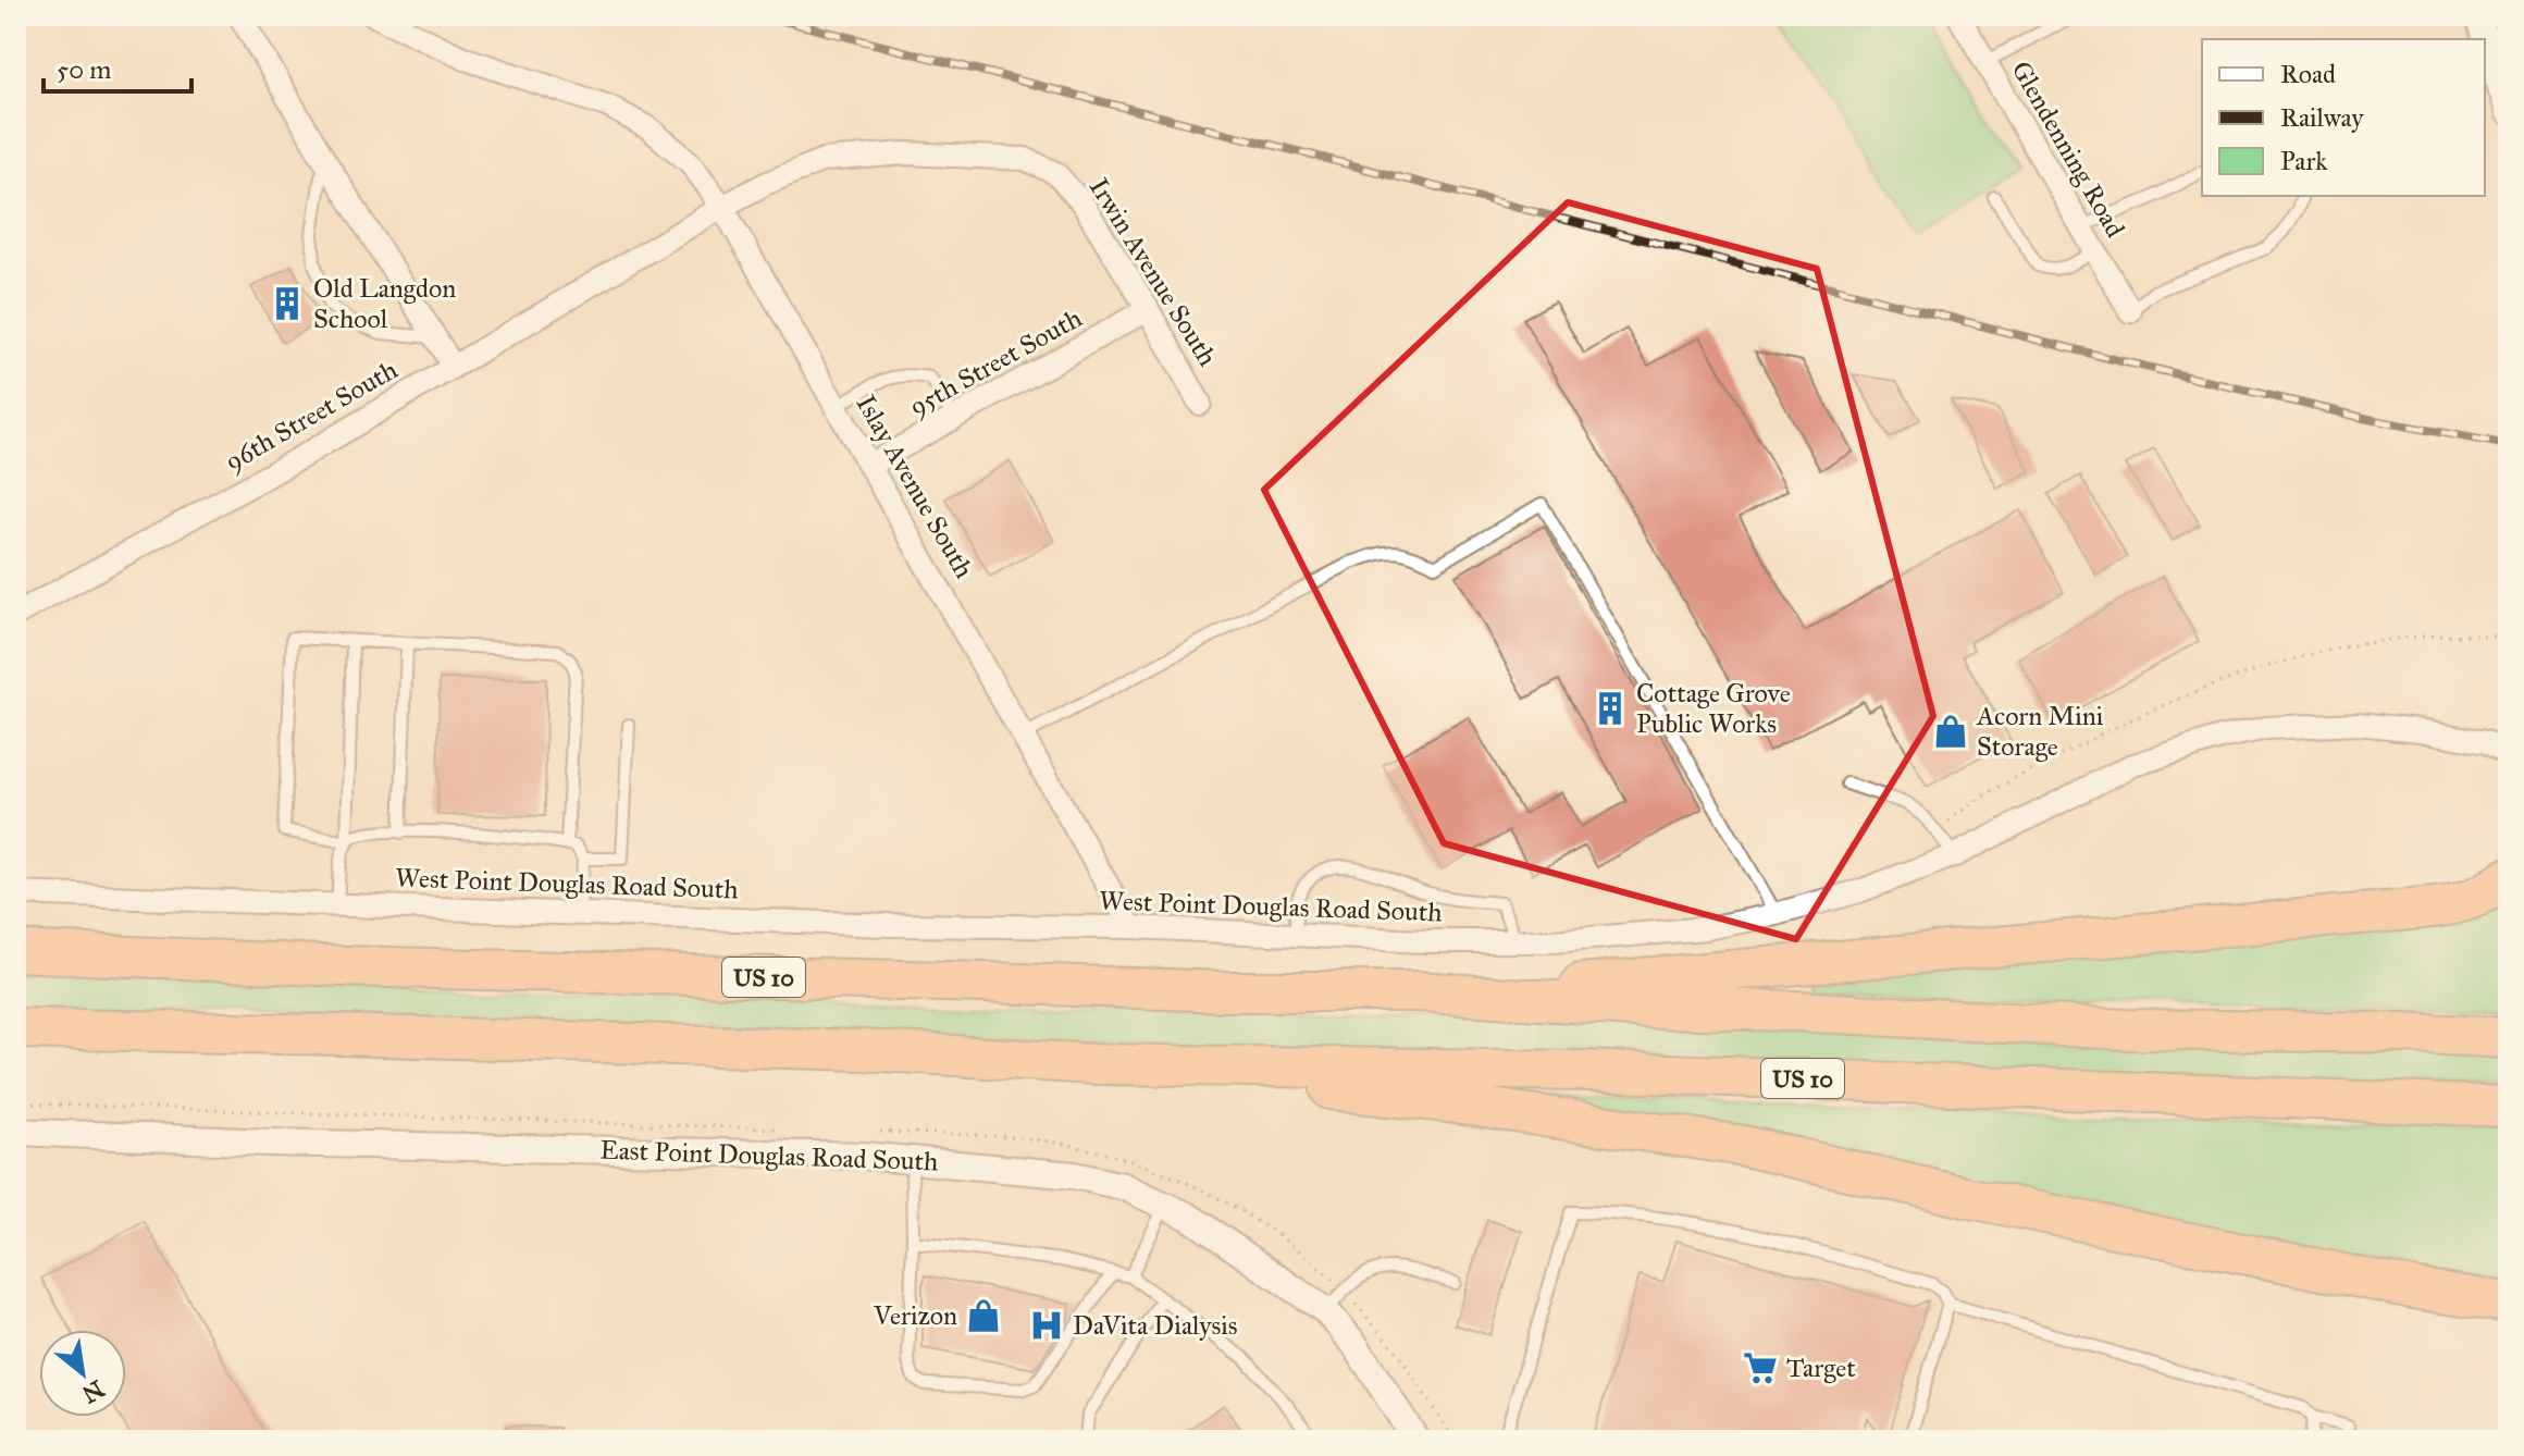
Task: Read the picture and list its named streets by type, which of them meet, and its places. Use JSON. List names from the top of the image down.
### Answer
{
  "streets": {
    "highway": ["US 10"],
    "street": [
      "Glendenning Road",
      "Irwin Avenue South",
      "95th Street South",
      "96th Street South",
      "Islay Avenue South",
      "West Point Douglas Road South",
      "East Point Douglas Road South"
    ]
  },
  "crossings": [
    ["Irwin Avenue South", "95th Street South"],
    ["Irwin Avenue South", "96th Street South"],
    ["95th Street South", "Islay Avenue South"],
    ["96th Street South", "Islay Avenue South"],
    ["Islay Avenue South", "West Point Douglas Road South"]
  ],
  "places": {
    "building": ["Old Langdon School", "Cottage Grove Public Works"],
    "shop": ["Acorn Mini Storage", "Verizon"],
    "hospital": ["DaVita Dialysis"],
    "supermarket": ["Target"]
  },
  "legend": ["Road", "Railway", "Park"],
  "scale_bar": "50 m",
  "north": "bottom right"
}
